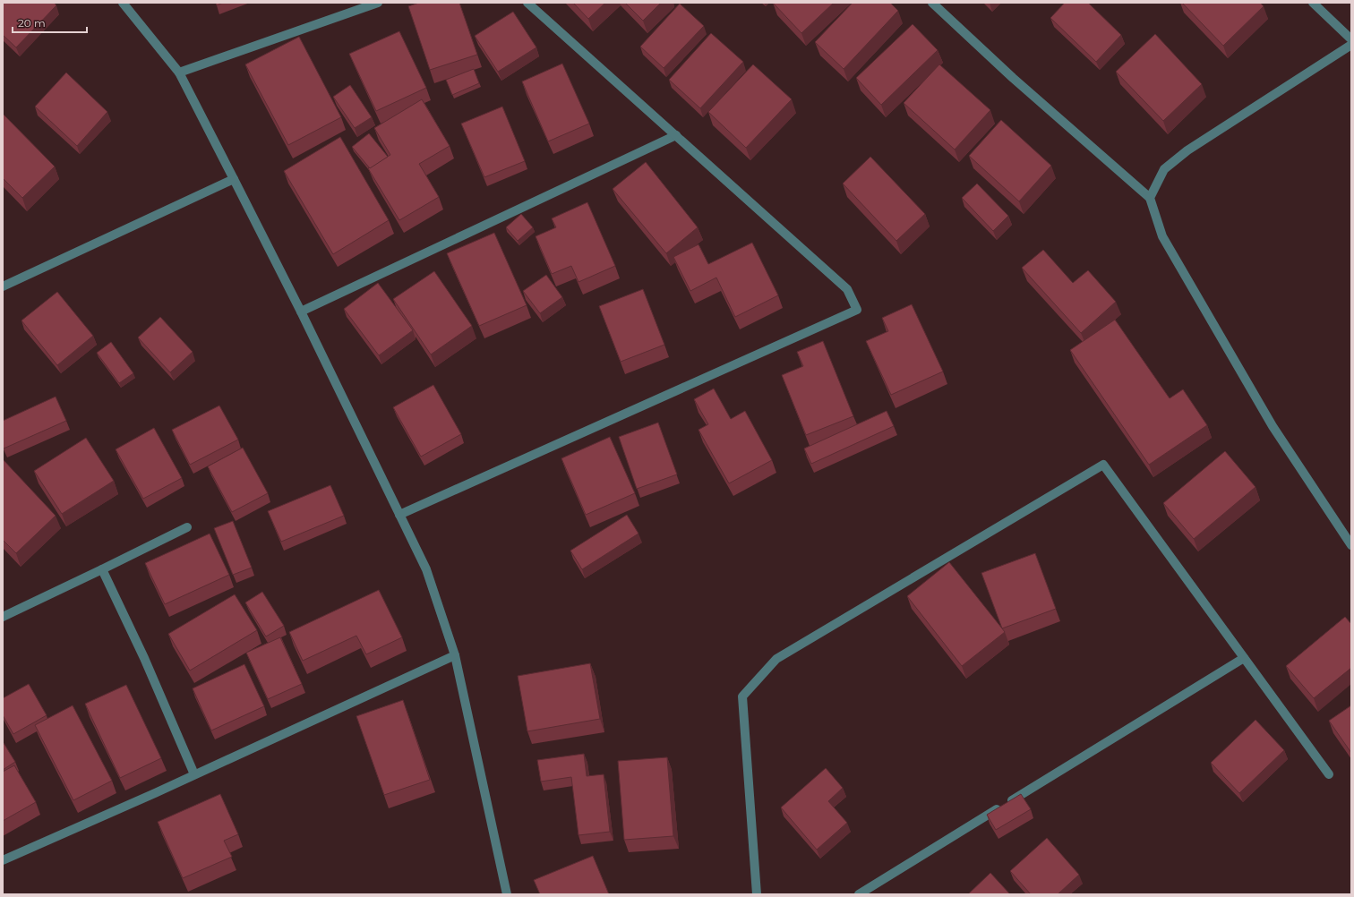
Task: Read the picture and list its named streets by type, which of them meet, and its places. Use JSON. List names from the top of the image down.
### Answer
{
  "scale_bar": "20 m"
}
